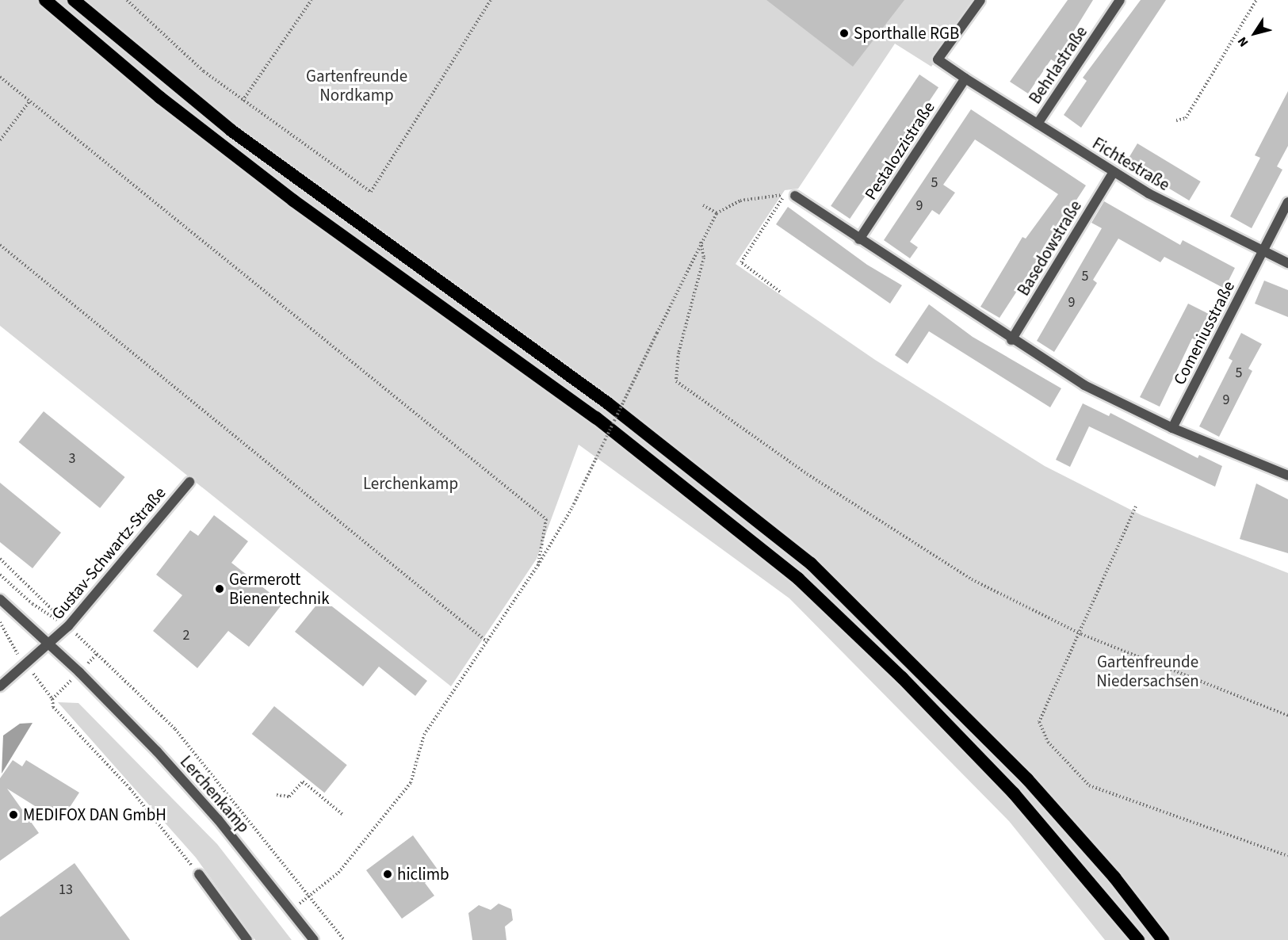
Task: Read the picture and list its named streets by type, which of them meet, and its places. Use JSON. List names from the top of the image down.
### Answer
{
  "streets": {
    "street": [
      "Behrlastraße",
      "Pestalozzistraße",
      "Fichtestraße",
      "Basedowstraße",
      "Comeniusstraße",
      "Gustav-Schwartz-Straße",
      "Lerchenkamp"
    ]
  },
  "crossings": [
    ["Behrlastraße", "Fichtestraße"],
    ["Pestalozzistraße", "Fichtestraße"],
    ["Fichtestraße", "Basedowstraße"],
    ["Fichtestraße", "Comeniusstraße"],
    ["Gustav-Schwartz-Straße", "Lerchenkamp"]
  ],
  "parks": ["Gartenfreunde Nordkamp", "Lerchenkamp", "Gartenfreunde Niedersachsen"],
  "places": [
    "Sporthalle RGB",
    "Germerott Bienentechnik",
    "MEDIFOX DAN GmbH",
    "hiclimb"
  ],
  "house_numbers": [
    "5",
    "9",
    "5",
    "9",
    "5",
    "9",
    "3",
    "2",
    "13"
  ],
  "north": "bottom left"
}
